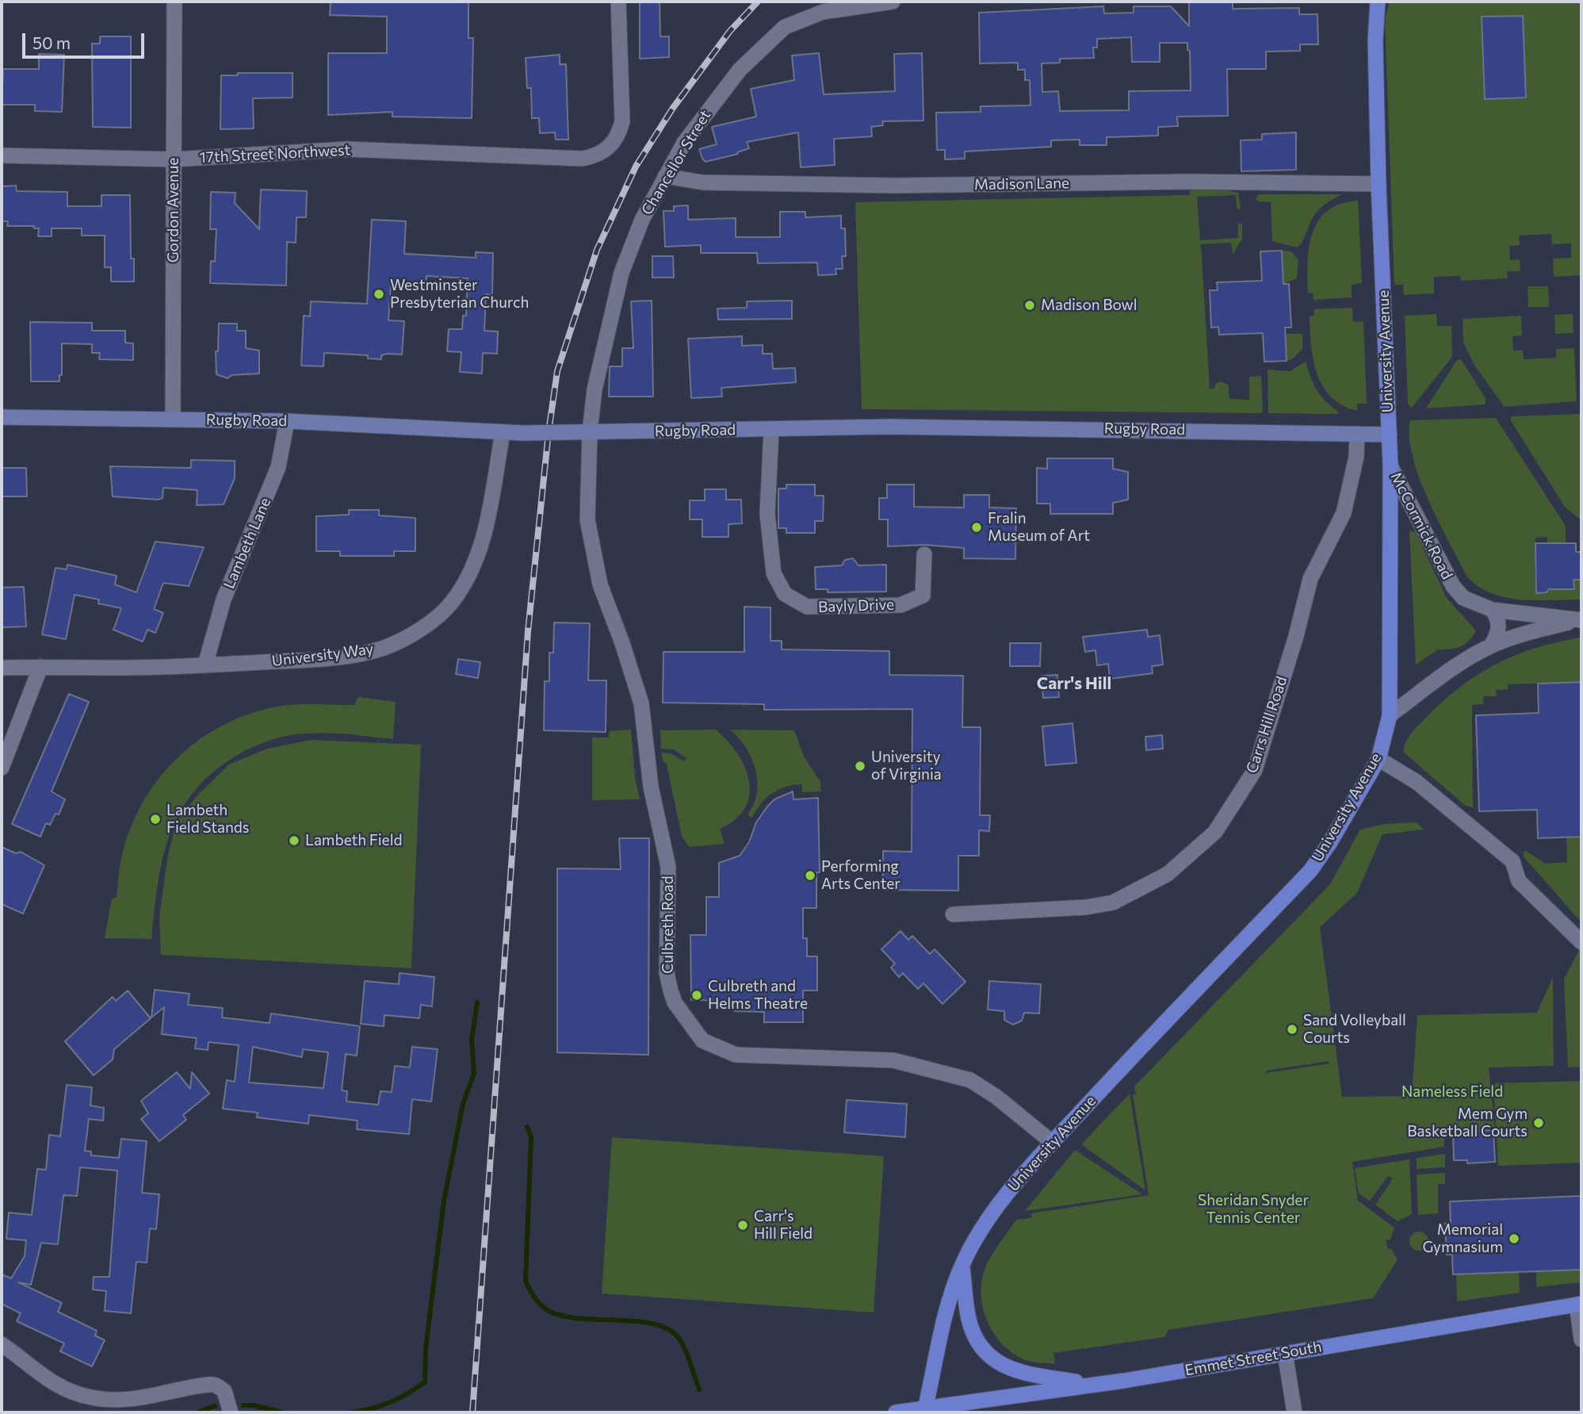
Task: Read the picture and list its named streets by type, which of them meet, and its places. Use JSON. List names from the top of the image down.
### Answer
{
  "streets": {
    "main road": ["University Avenue", "Rugby Road", "Emmet Street South"],
    "street": [
      "17th Street Northwest",
      "Chancellor Street",
      "Madison Lane",
      "Gordon Avenue",
      "McCormick Road",
      "Lambeth Lane",
      "Bayly Drive",
      "University Way",
      "Carrs Hill Road",
      "Culbreth Road"
    ]
  },
  "crossings": [
    ["17th Street Northwest", "Gordon Avenue"],
    ["Chancellor Street", "Madison Lane"],
    ["Chancellor Street", "Rugby Road"],
    ["Chancellor Street", "Culbreth Road"],
    ["Madison Lane", "University Avenue"],
    ["Gordon Avenue", "Rugby Road"],
    ["University Avenue", "Rugby Road"],
    ["University Avenue", "McCormick Road"],
    ["University Avenue", "Culbreth Road"],
    ["University Avenue", "Emmet Street South"],
    ["Rugby Road", "Lambeth Lane"],
    ["Rugby Road", "Bayly Drive"],
    ["Rugby Road", "University Way"],
    ["Rugby Road", "Carrs Hill Road"],
    ["Rugby Road", "Culbreth Road"],
    ["Lambeth Lane", "University Way"]
  ],
  "districts": ["Carr's Hill"],
  "parks": ["Nameless Field", "Sheridan Snyder Tennis Center"],
  "places": [
    "Westminster Presbyterian Church",
    "Madison Bowl",
    "Fralin Museum of Art",
    "University of Virginia",
    "Lambeth Field Stands",
    "Lambeth Field",
    "Performing Arts Center",
    "Culbreth and Helms Theatre",
    "Sand Volleyball Courts",
    "Mem Gym Basketball Courts",
    "Carr's Hill Field",
    "Memorial Gymnasium"
  ],
  "scale_bar": "50 m"
}
